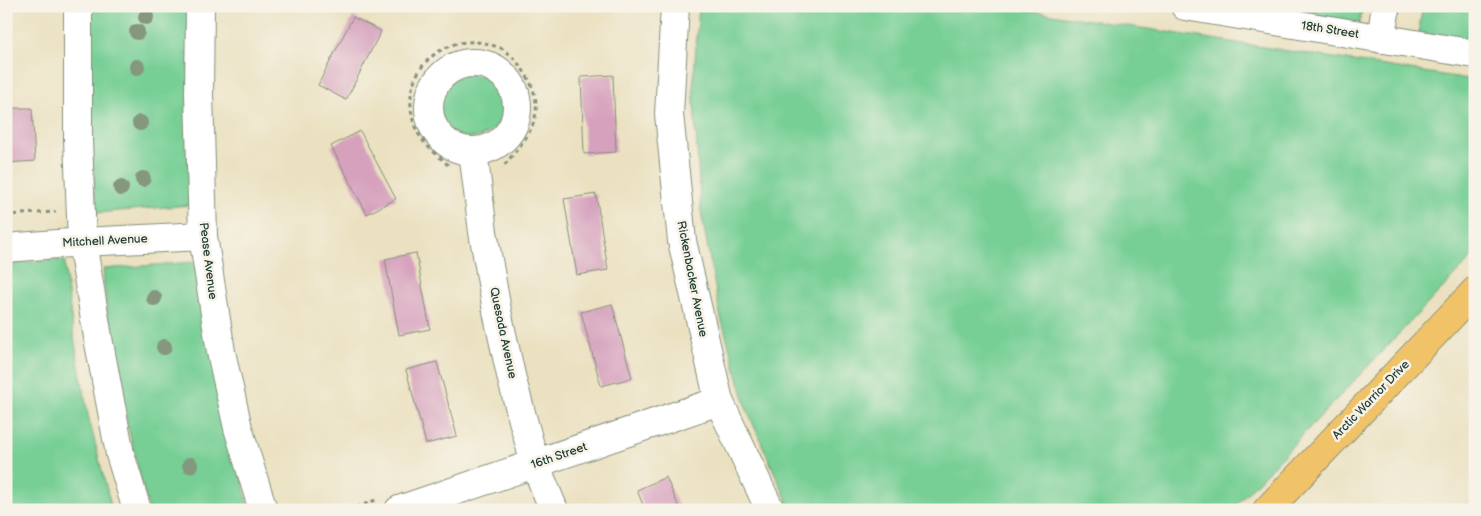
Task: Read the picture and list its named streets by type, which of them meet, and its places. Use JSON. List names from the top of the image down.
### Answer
{
  "streets": {
    "main road": ["Arctic Warrior Drive"],
    "street": [
      "18th Street",
      "Mitchell Avenue",
      "Pease Avenue",
      "Rickenbacker Avenue",
      "Quesada Avenue",
      "16th Street"
    ]
  },
  "crossings": [
    ["Mitchell Avenue", "Pease Avenue"],
    ["Rickenbacker Avenue", "16th Street"],
    ["Quesada Avenue", "16th Street"]
  ]
}
